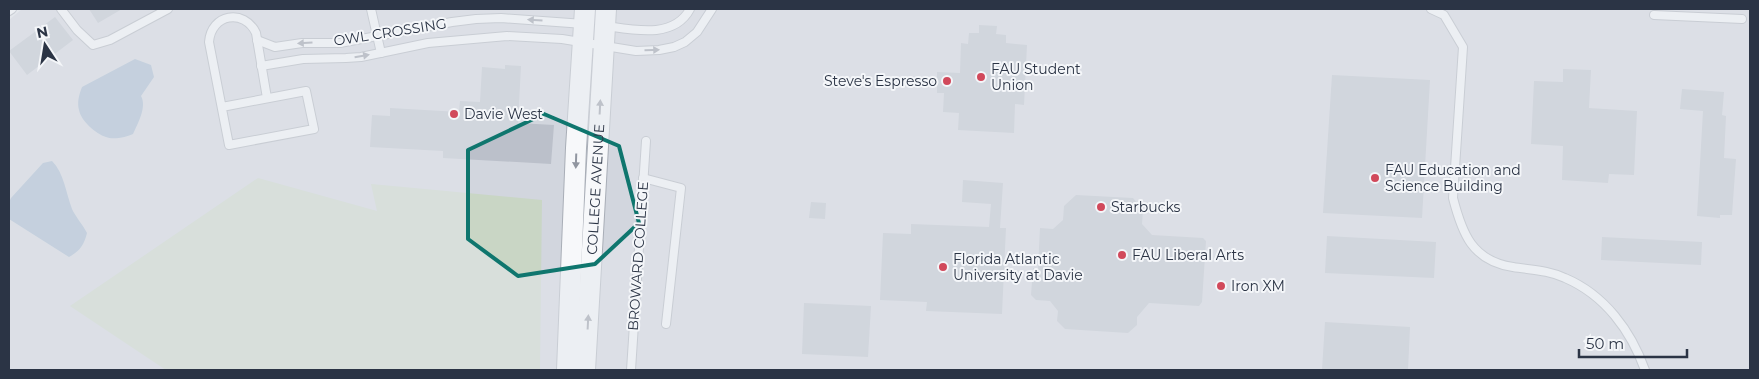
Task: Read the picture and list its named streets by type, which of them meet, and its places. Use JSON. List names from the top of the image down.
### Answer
{
  "streets": {
    "street": ["COLLEGE AVENUE"],
    "lane": ["OWL CROSSING", "BROWARD COLLEGE"]
  },
  "crossings": [
    ["OWL CROSSING", "COLLEGE AVENUE"]
  ],
  "places": [
    "FAU Student Union",
    "Steve's Espresso",
    "Davie West",
    "FAU Education and Science Building",
    "Starbucks",
    "FAU Liberal Arts",
    "Florida Atlantic University at Davie",
    "Iron XM"
  ],
  "scale_bar": "50 m",
  "north": "top"
}
